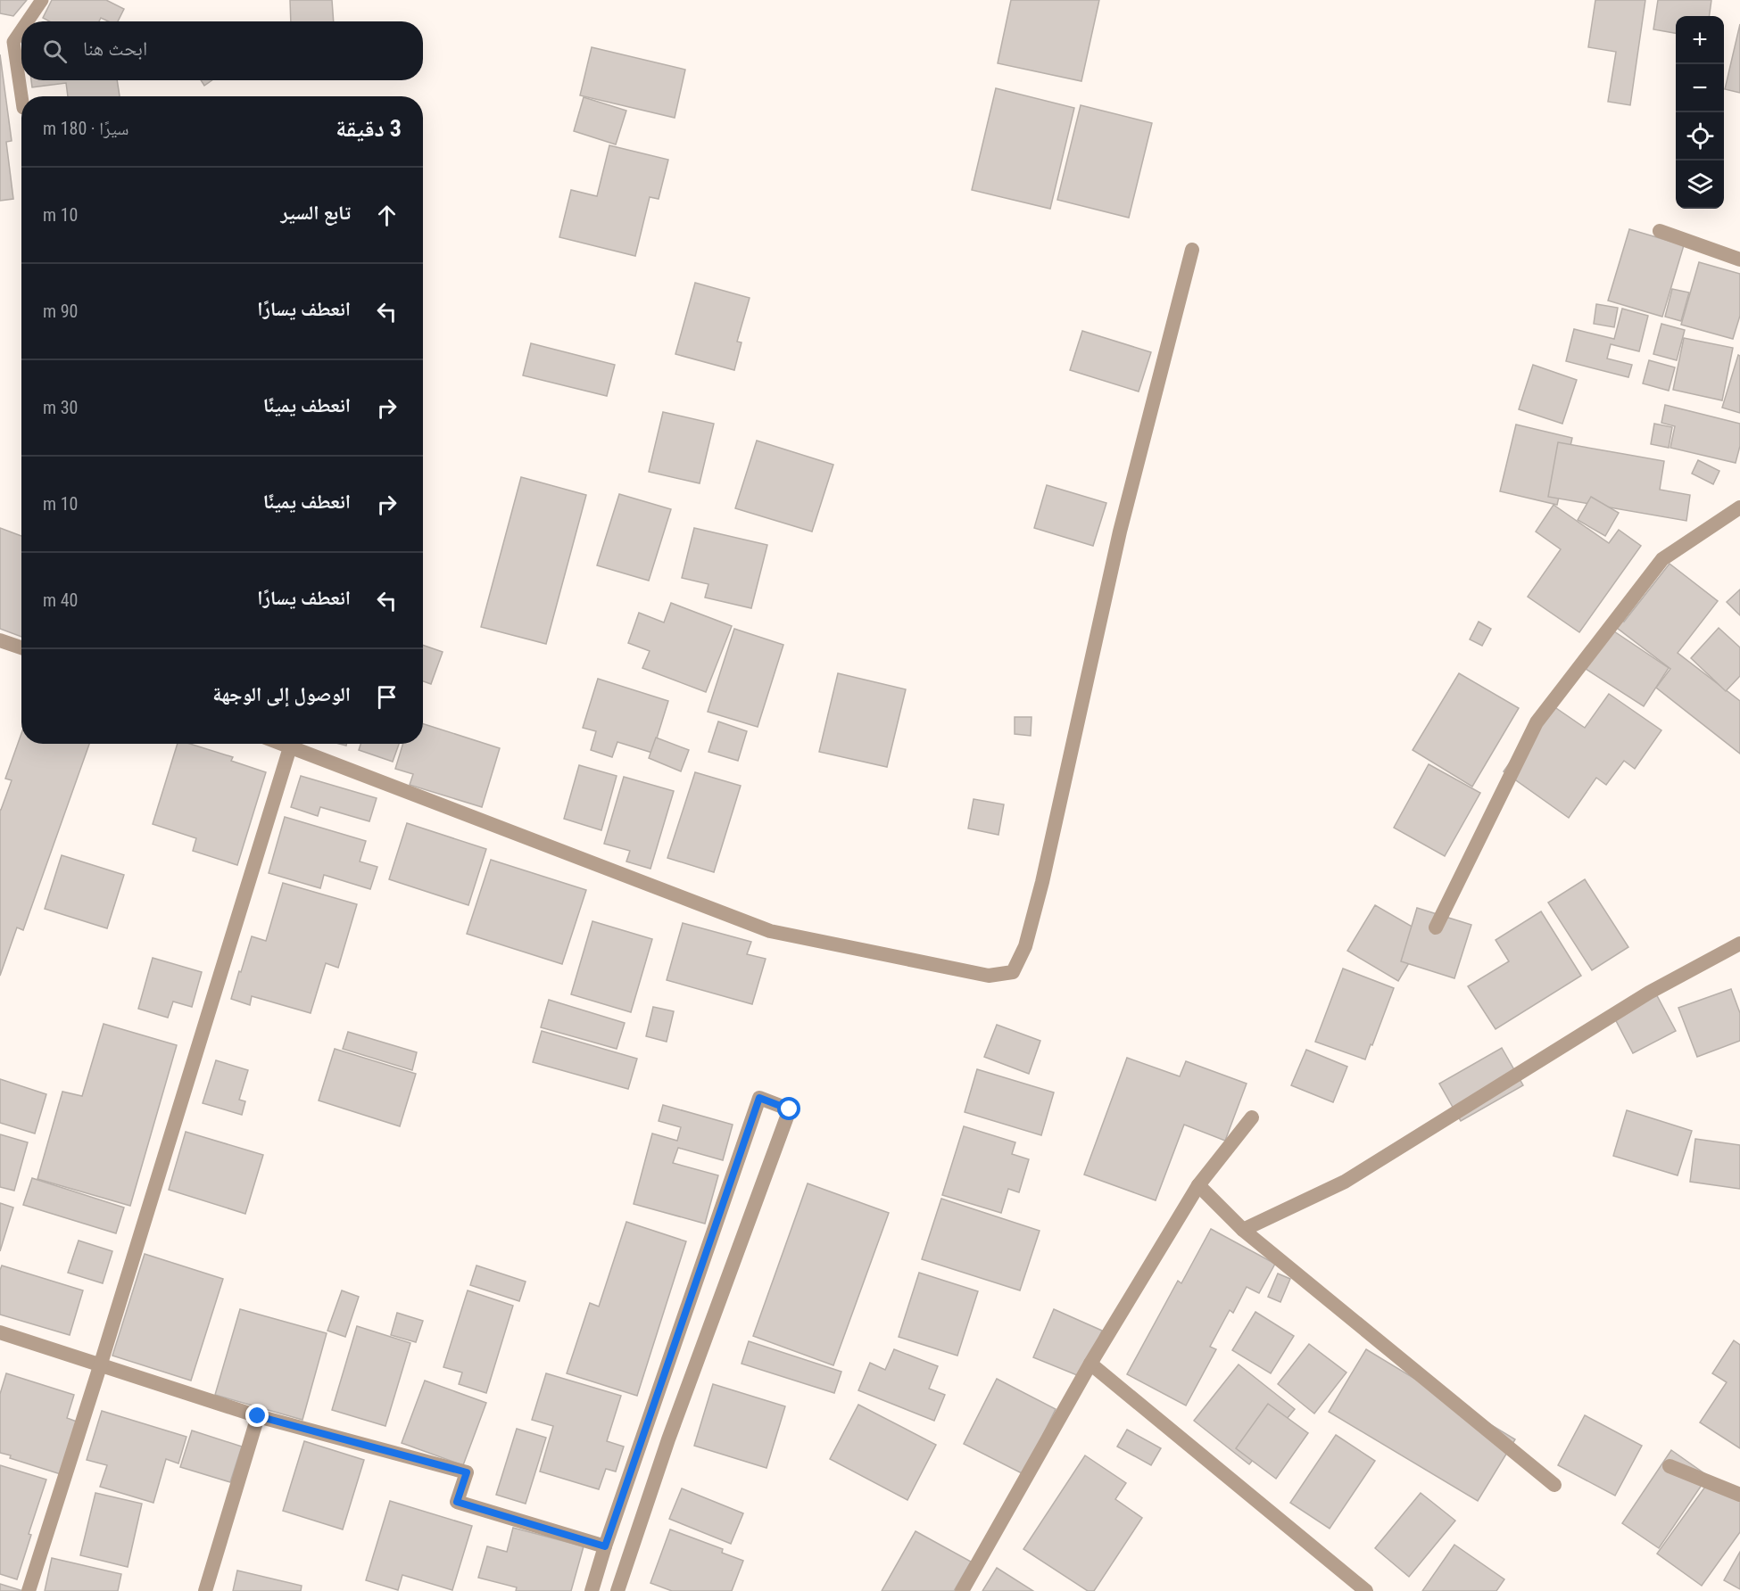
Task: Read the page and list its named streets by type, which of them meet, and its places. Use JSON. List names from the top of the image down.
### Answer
{
  "page": {
    "map_buttons": ["+", "−"],
    "search": "ابحث هنا",
    "heading": ["3 دقيقة", "سيرًا · 180 m"],
    "list": [
      ["تابع السير", "10 m"],
      ["انعطف يسارًا", "90 m"],
      ["انعطف يمينًا", "30 m"],
      ["انعطف يمينًا", "10 m"],
      ["انعطف يسارًا", "40 m"],
      "الوصول إلى الوجهة"
    ]
  }
}
